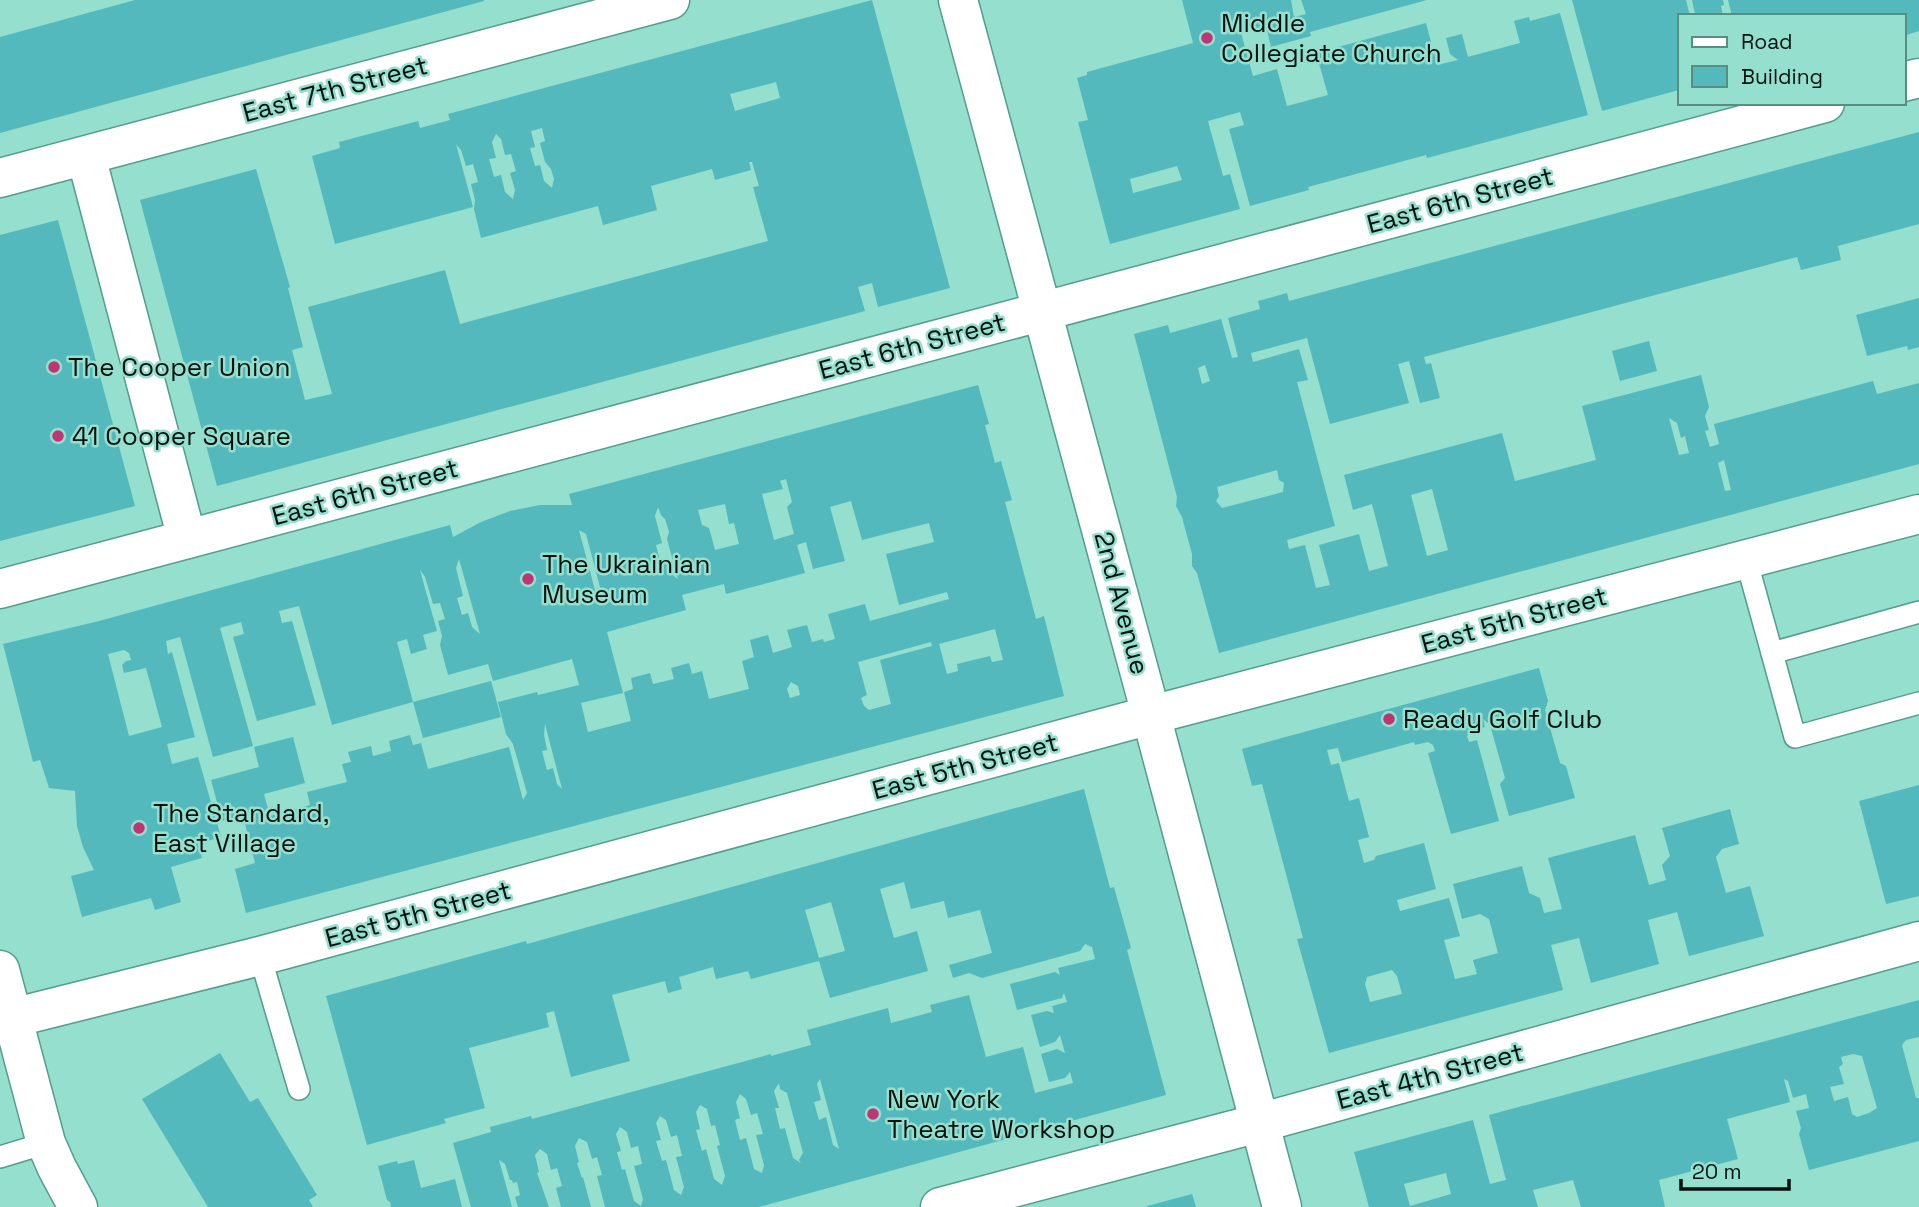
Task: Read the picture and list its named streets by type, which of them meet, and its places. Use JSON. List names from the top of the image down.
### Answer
{
  "streets": {
    "street": [
      "East 7th Street",
      "East 6th Street",
      "2nd Avenue",
      "East 5th Street",
      "East 4th Street"
    ]
  },
  "crossings": [
    ["East 6th Street", "2nd Avenue"],
    ["2nd Avenue", "East 5th Street"],
    ["2nd Avenue", "East 4th Street"]
  ],
  "places": [
    "Middle Collegiate Church",
    "The Cooper Union",
    "41 Cooper Square",
    "The Ukrainian Museum",
    "Ready Golf Club",
    "The Standard, East Village",
    "New York Theatre Workshop"
  ],
  "legend": ["Road", "Building"],
  "scale_bar": "20 m"
}
